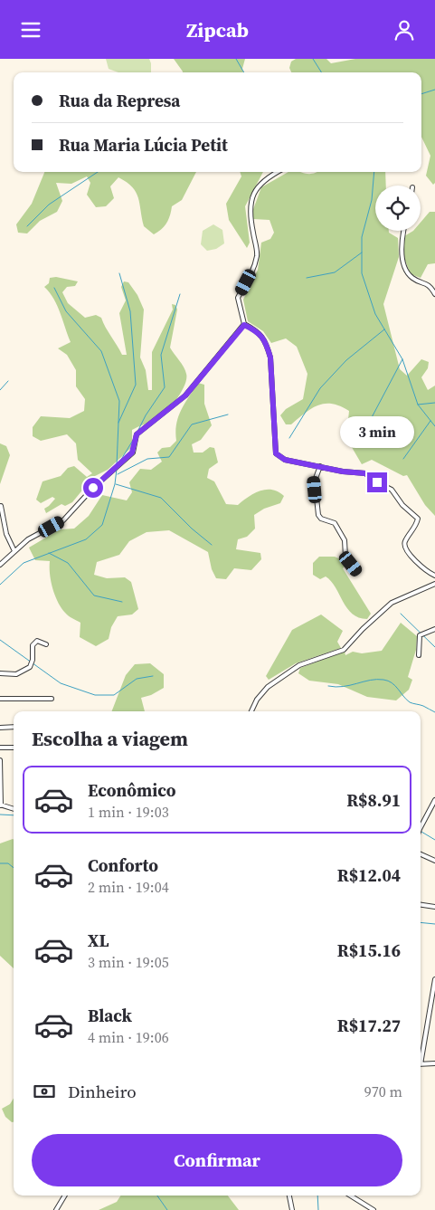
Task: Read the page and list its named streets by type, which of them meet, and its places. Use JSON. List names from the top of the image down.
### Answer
{
  "page": {
    "header": "Zipcab",
    "banner": ["Rua da Represa", "Rua Maria Lúcia Petit"],
    "bubble": "3 min",
    "heading": "Escolha a viagem",
    "list": [
      {
        "name": "Econômico",
        "note": "1 min · 19:03",
        "value": "R$8.91"
      },
      {
        "name": "Conforto",
        "note": "2 min · 19:04",
        "value": "R$12.04"
      },
      {
        "name": "XL",
        "note": "3 min · 19:05",
        "value": "R$15.16"
      },
      {
        "name": "Black",
        "note": "4 min · 19:06",
        "value": "R$17.27"
      }
    ],
    "pay": ["Dinheiro", "970 m"],
    "buttons": "Confirmar"
  }
}
